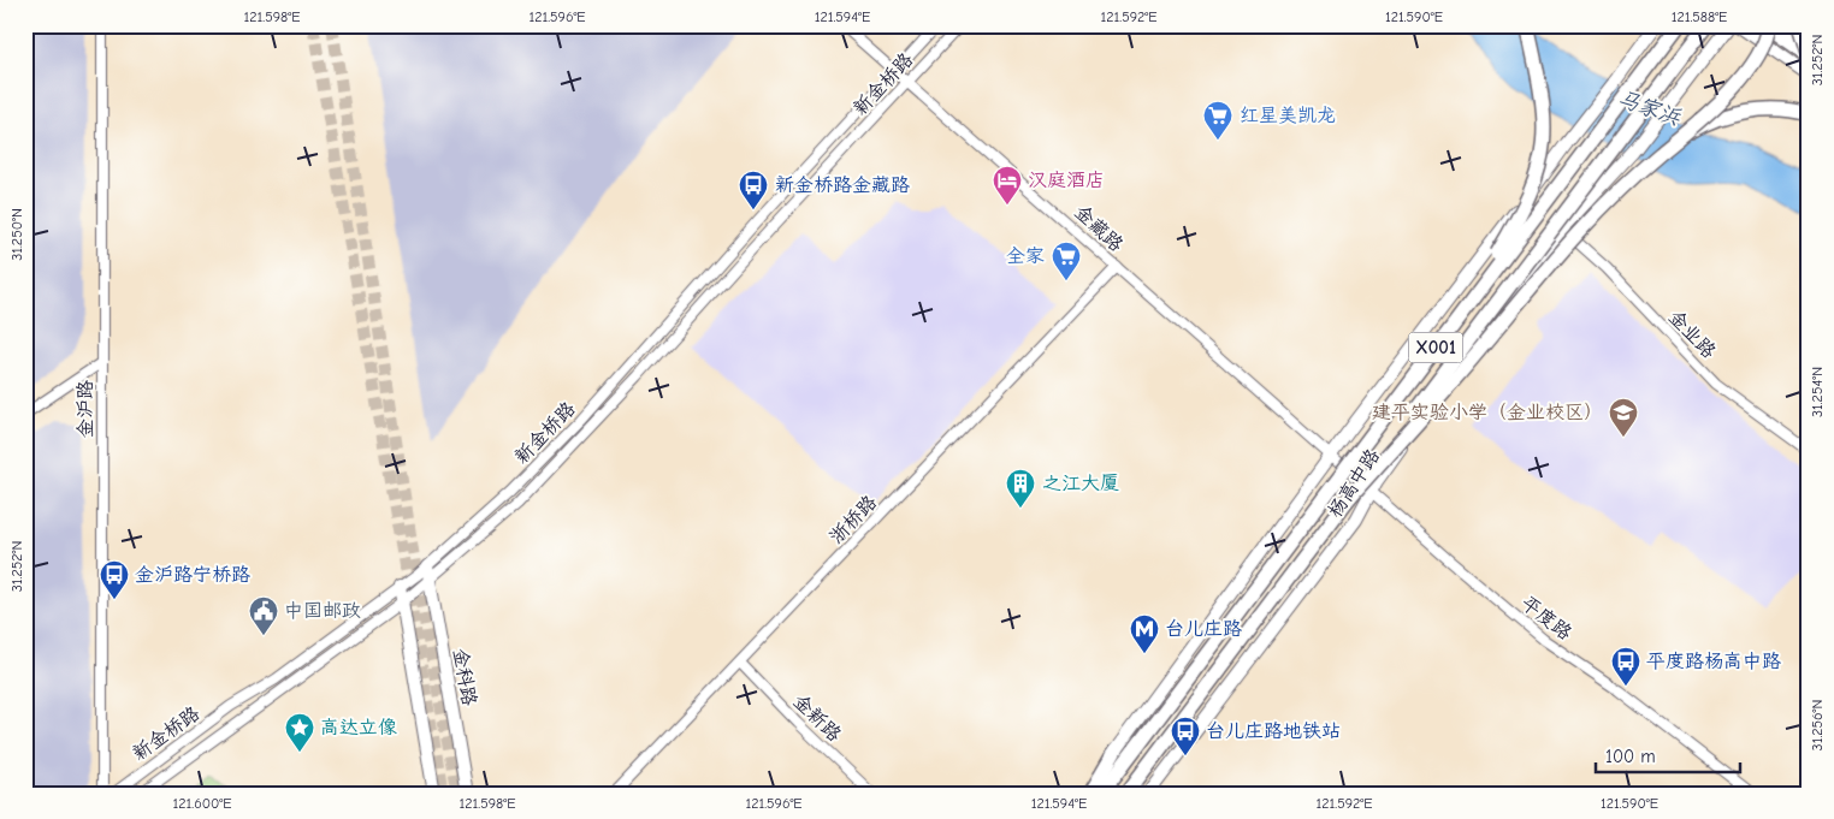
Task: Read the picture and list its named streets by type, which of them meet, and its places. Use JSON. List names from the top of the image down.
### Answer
{
  "streets": {
    "highway": ["X001", "杨高中路"],
    "main road": ["金科路"],
    "street": [
      "新金桥路",
      "金藏路",
      "金业路",
      "金沪路",
      "浙桥路",
      "平度路",
      "金新路"
    ]
  },
  "crossings": [
    ["新金桥路", "金藏路"],
    ["新金桥路", "金科路"],
    ["金藏路", "杨高中路"],
    ["金藏路", "浙桥路"],
    ["金藏路", "平度路"],
    ["金业路", "杨高中路"],
    ["杨高中路", "平度路"],
    ["浙桥路", "金新路"]
  ],
  "water": ["马家浜"],
  "places": {
    "supermarket": ["红星美凯龙", "全家"],
    "hotel": ["汉庭酒店"],
    "bus stop": [
      "新金桥路金藏路",
      "金沪路宁桥路",
      "平度路杨高中路",
      "台儿庄路地铁站"
    ],
    "school or university": ["建平实验小学（金业校区）"],
    "building": ["之江大厦"],
    "public building": ["中国邮政"],
    "metro station": ["台儿庄路"],
    "place": ["高达立像"]
  },
  "scale_bar": "100 m",
  "coordinates": [
    "121.598°E",
    "121.596°E",
    "121.594°E",
    "121.592°E",
    "121.590°E",
    "121.588°E",
    "31.252°N",
    "31.250°N",
    "31.254°N",
    "31.256°N",
    "121.600°E"
  ]
}
